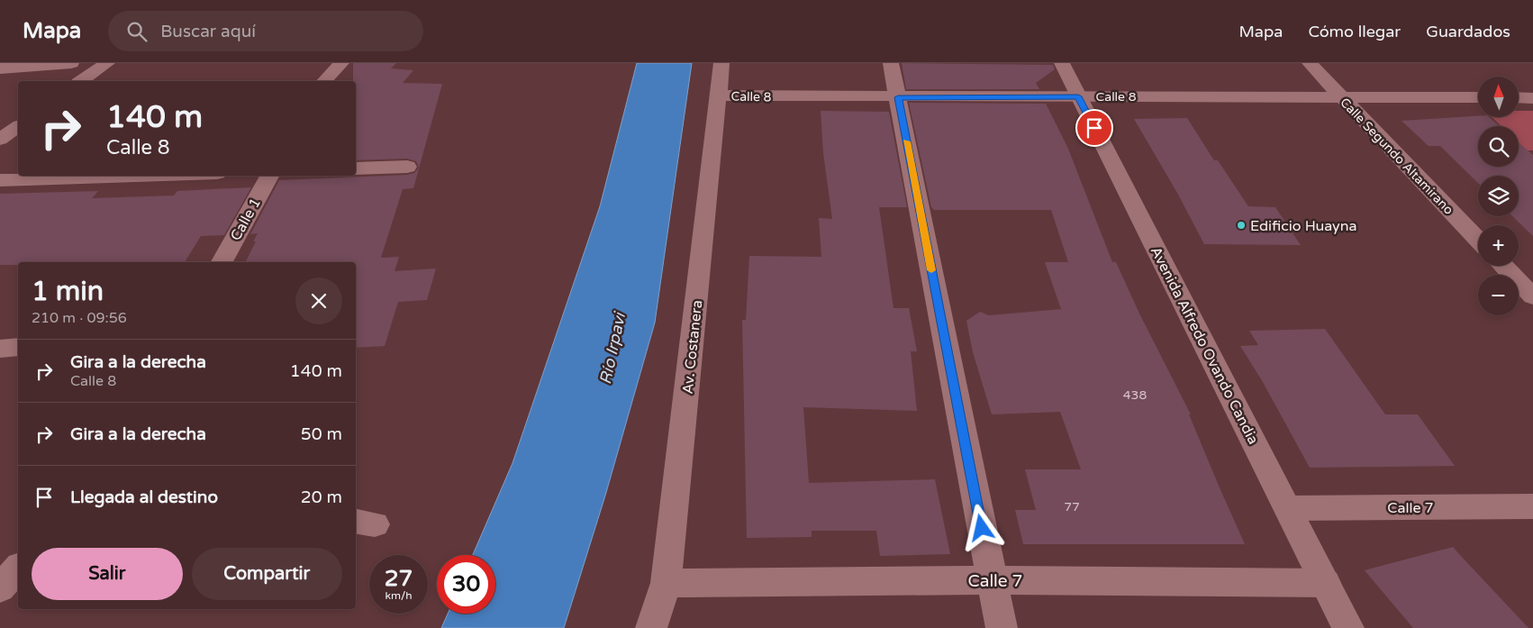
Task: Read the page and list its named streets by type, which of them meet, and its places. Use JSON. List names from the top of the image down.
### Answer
{
  "streets": {
    "street": [
      "Calle 8",
      "Calle Segundo Altamirano",
      "Calle 1",
      "Avenida Alfredo Ovando Candia",
      "Av. Costanera",
      "Calle 7"
    ]
  },
  "crossings": [
    ["Calle 8", "Calle Segundo Altamirano"],
    ["Calle 8", "Avenida Alfredo Ovando Candia"],
    ["Calle 8", "Av. Costanera"],
    ["Avenida Alfredo Ovando Candia", "Calle 7"],
    ["Av. Costanera", "Calle 7"]
  ],
  "water": ["Río Irpavi"],
  "places": ["Edificio Huayna"],
  "house_numbers": ["438", "77"],
  "north": "top",
  "page": {
    "header": "Mapa",
    "search": "Buscar aquí",
    "nav": ["Mapa", "Cómo llegar", "Guardados"],
    "map_buttons": ["+", "−"],
    "turn": ["140 m", "Calle 8"],
    "heading": ["1 min", "210 m · 09:56"],
    "list": [
      {
        "name": "Gira a la derecha",
        "note": "Calle 8",
        "value": "140 m"
      },
      {
        "name": "Gira a la derecha",
        "value": "50 m"
      },
      {
        "name": "Llegada al destino",
        "value": "20 m"
      }
    ],
    "buttons": ["Salir", "Compartir"],
    "speed": "27 km/h",
    "limit": "30"
  }
}
